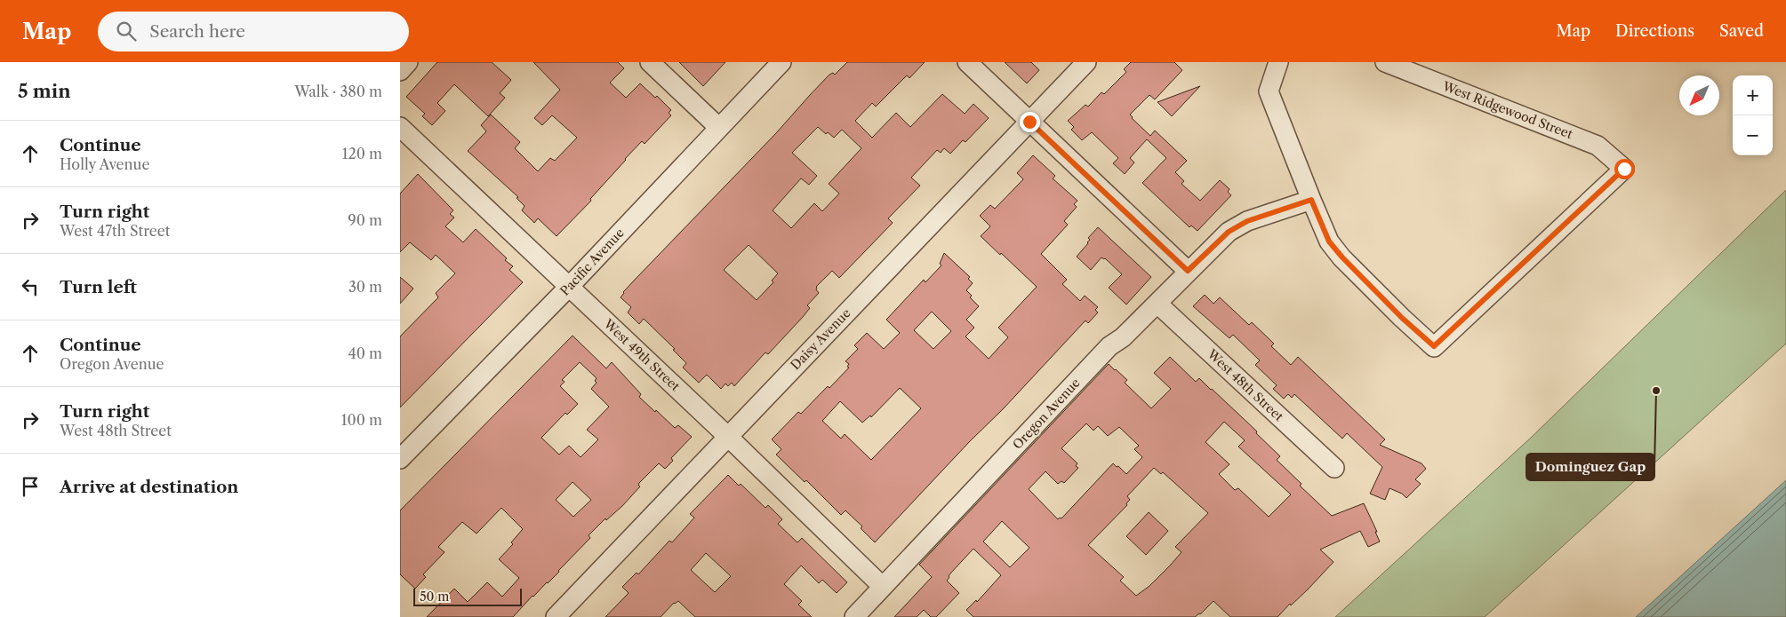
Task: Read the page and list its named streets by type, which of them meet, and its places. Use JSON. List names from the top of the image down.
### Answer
{
  "streets": {
    "street": [
      "West Ridgewood Street",
      "Pacific Avenue",
      "Daisy Avenue",
      "West 49th Street",
      "West 48th Street",
      "Oregon Avenue"
    ]
  },
  "crossings": [
    ["West Ridgewood Street", "Oregon Avenue"],
    ["Pacific Avenue", "West 49th Street"],
    ["Daisy Avenue", "West 49th Street"],
    ["West 49th Street", "Oregon Avenue"],
    ["West 48th Street", "Oregon Avenue"]
  ],
  "places": ["Dominguez Gap"],
  "scale_bar": "50 m",
  "north": "bottom left",
  "page": {
    "header": "Map",
    "search": "Search here",
    "nav": ["Map", "Directions", "Saved"],
    "heading": ["5 min", "Walk · 380 m"],
    "map_buttons": ["+", "−"],
    "list": [
      ["Continue", "Holly Avenue", "120 m"],
      ["Turn right", "West 47th Street", "90 m"],
      ["Turn left", "30 m"],
      ["Continue", "Oregon Avenue", "40 m"],
      ["Turn right", "West 48th Street", "100 m"],
      "Arrive at destination"
    ],
    "scale": "50 m"
  }
}
